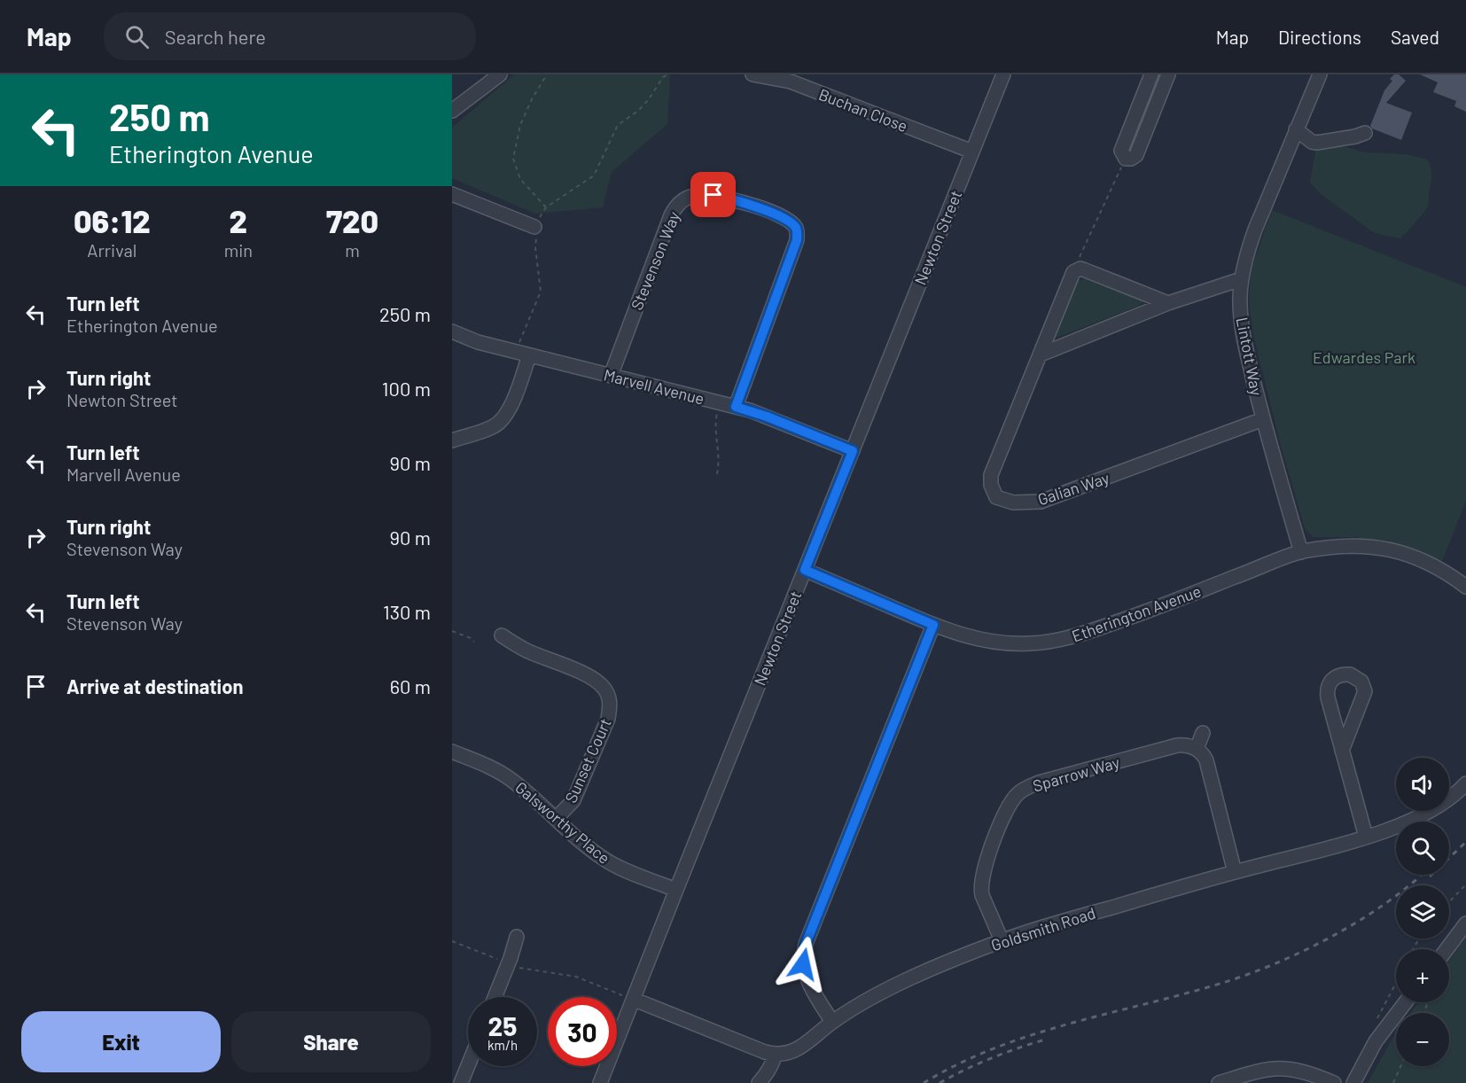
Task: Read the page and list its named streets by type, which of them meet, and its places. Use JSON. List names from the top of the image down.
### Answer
{
  "streets": {
    "street": [
      "Buchan Close",
      "Newton Street",
      "Stevenson Way",
      "Lintott Way",
      "Marvell Avenue",
      "Galian Way",
      "Etherington Avenue",
      "Sunset Court",
      "Sparrow Way",
      "Galsworthy Place",
      "Goldsmith Road"
    ]
  },
  "crossings": [
    ["Buchan Close", "Newton Street"],
    ["Newton Street", "Marvell Avenue"],
    ["Newton Street", "Etherington Avenue"],
    ["Newton Street", "Galsworthy Place"],
    ["Stevenson Way", "Marvell Avenue"],
    ["Lintott Way", "Galian Way"],
    ["Lintott Way", "Etherington Avenue"],
    ["Sunset Court", "Galsworthy Place"],
    ["Sparrow Way", "Goldsmith Road"]
  ],
  "parks": ["Edwardes Park"],
  "page": {
    "header": "Map",
    "search": "Search here",
    "nav": ["Map", "Directions", "Saved"],
    "turn": ["250 m", "Etherington Avenue"],
    "eta": [
      "06:12",
      "Arrival",
      "2",
      "min",
      "720",
      "m"
    ],
    "list": [
      {
        "name": "Turn left",
        "note": "Etherington Avenue",
        "value": "250 m"
      },
      {
        "name": "Turn right",
        "note": "Newton Street",
        "value": "100 m"
      },
      {
        "name": "Turn left",
        "note": "Marvell Avenue",
        "value": "90 m"
      },
      {
        "name": "Turn right",
        "note": "Stevenson Way",
        "value": "90 m"
      },
      {
        "name": "Turn left",
        "note": "Stevenson Way",
        "value": "130 m"
      },
      {
        "name": "Arrive at destination",
        "value": "60 m"
      }
    ],
    "map_buttons": ["+", "−"],
    "speed": "25 km/h",
    "limit": "30",
    "buttons": ["Exit", "Share"]
  }
}
